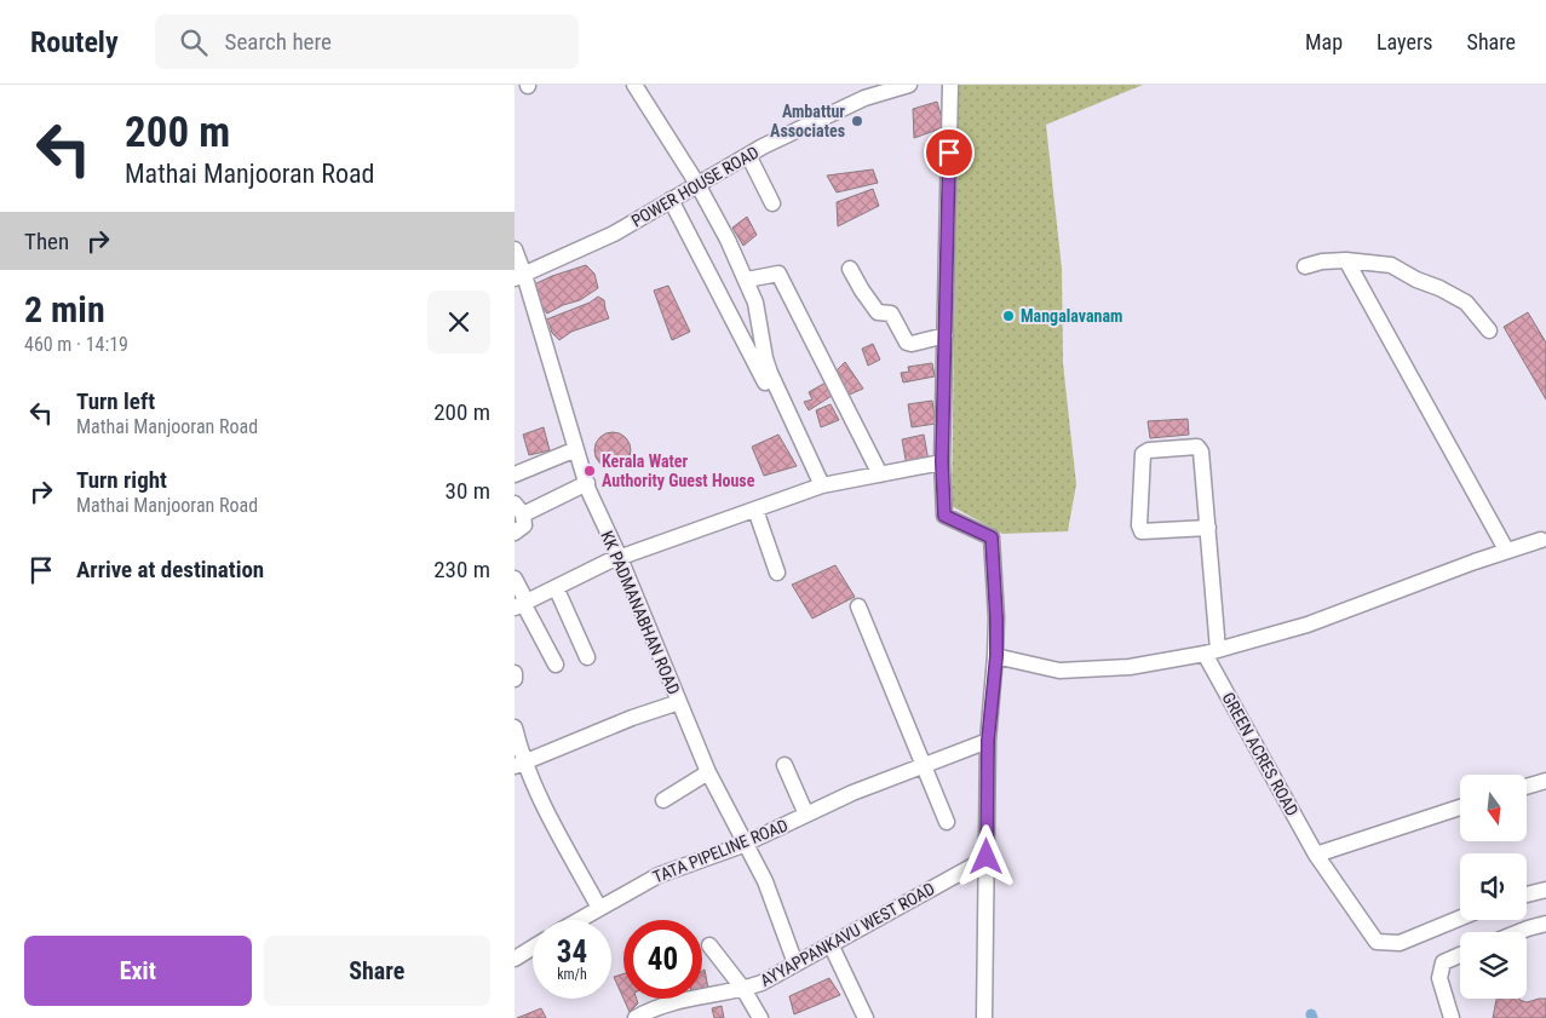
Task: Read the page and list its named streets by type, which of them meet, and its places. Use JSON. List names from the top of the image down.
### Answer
{
  "streets": {
    "street": [
      "POWER HOUSE ROAD",
      "KK PADMANABHAN ROAD",
      "GREEN ACRES ROAD",
      "TATA PIPELINE ROAD",
      "AYYAPPANKAVU WEST ROAD"
    ]
  },
  "crossings": [
    ["POWER HOUSE ROAD", "KK PADMANABHAN ROAD"],
    ["KK PADMANABHAN ROAD", "TATA PIPELINE ROAD"],
    ["KK PADMANABHAN ROAD", "AYYAPPANKAVU WEST ROAD"]
  ],
  "places": ["Ambattur Associates", "Mangalavanam", "Kerala Water Authority Guest House"],
  "north": "bottom",
  "page": {
    "header": "Routely",
    "search": "Search here",
    "nav": ["Map", "Layers", "Share"],
    "turn": ["200 m", "Mathai Manjooran Road"],
    "then": "Then",
    "heading": ["2 min", "460 m · 14:19"],
    "list": [
      {
        "name": "Turn left",
        "note": "Mathai Manjooran Road",
        "value": "200 m"
      },
      {
        "name": "Turn right",
        "note": "Mathai Manjooran Road",
        "value": "30 m"
      },
      {
        "name": "Arrive at destination",
        "value": "230 m"
      }
    ],
    "speed": "34 km/h",
    "limit": "40",
    "buttons": ["Exit", "Share"]
  }
}
